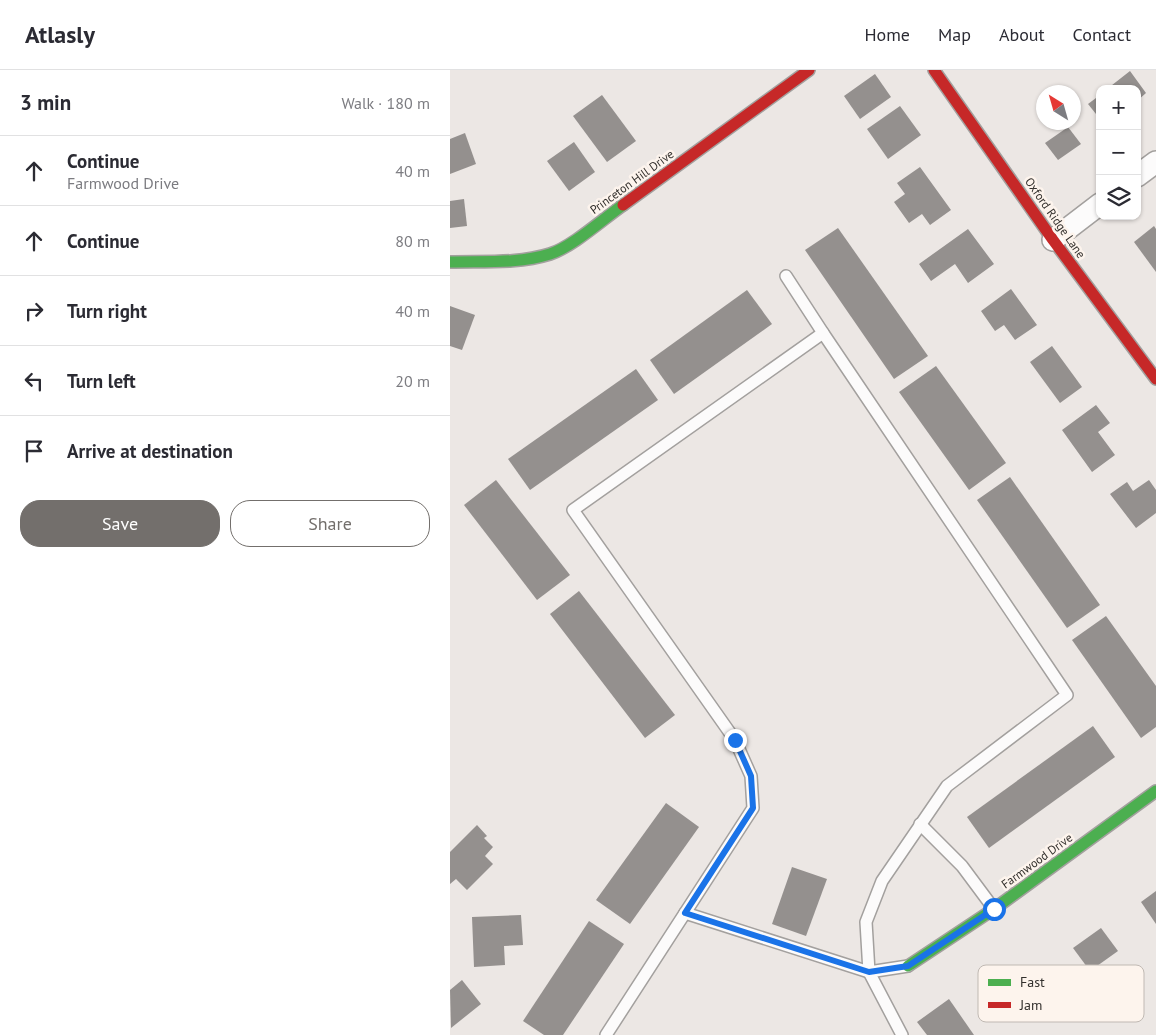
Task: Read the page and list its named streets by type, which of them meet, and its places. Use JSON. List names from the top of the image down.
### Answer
{
  "streets": {
    "street": ["Princeton Hill Drive", "Oxford Ridge Lane", "Farmwood Drive"]
  },
  "legend": ["Fast", "Jam"],
  "north": "top left",
  "page": {
    "header": "Atlasly",
    "nav": [
      "Home",
      "Map",
      "About",
      "Contact"
    ],
    "heading": ["3 min", "Walk · 180 m"],
    "map_buttons": ["+", "−"],
    "list": [
      ["Continue", "Farmwood Drive", "40 m"],
      ["Continue", "80 m"],
      ["Turn right", "40 m"],
      ["Turn left", "20 m"],
      "Arrive at destination"
    ],
    "buttons": ["Save", "Share"]
  }
}
